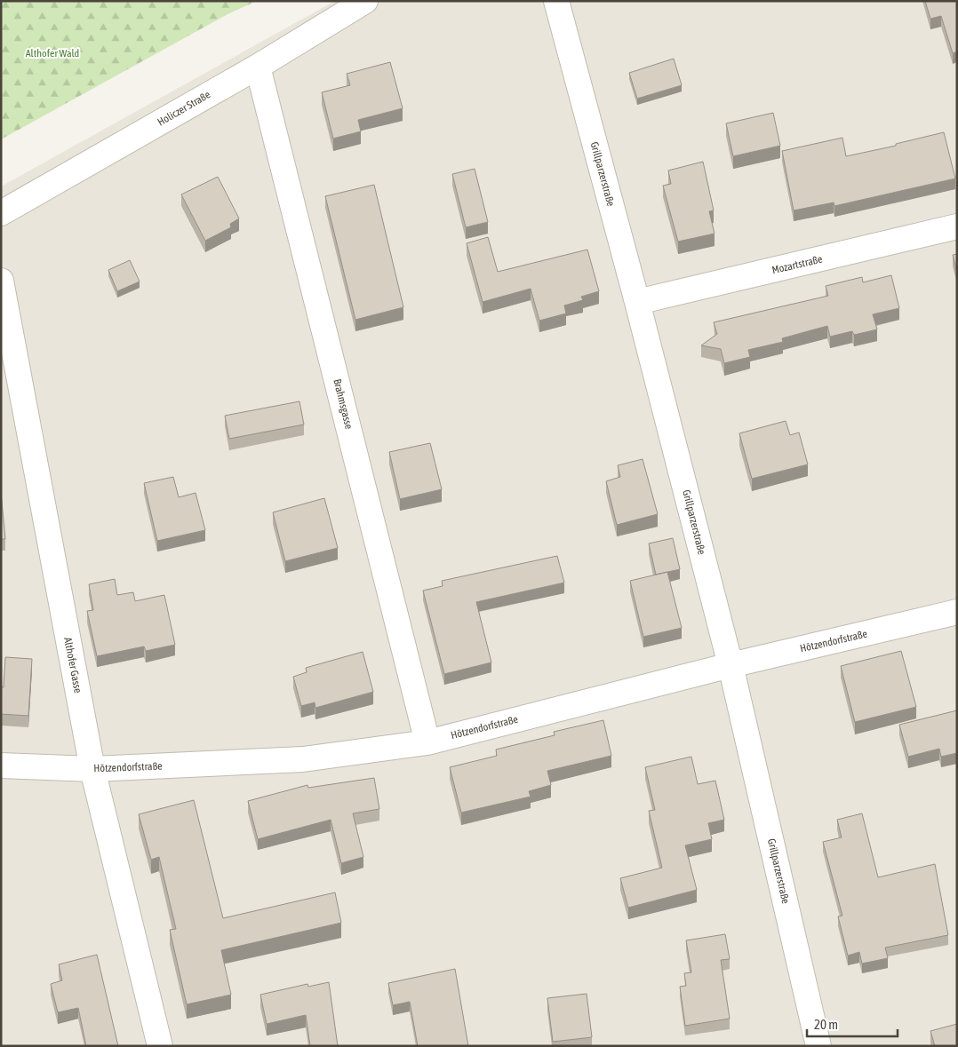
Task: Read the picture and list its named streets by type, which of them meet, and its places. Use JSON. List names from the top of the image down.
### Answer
{
  "streets": {
    "street": [
      "Holiczer Straße",
      "Grillparzerstraße",
      "Mozartstraße",
      "Brahmsgasse",
      "Hötzendorfstraße",
      "Althofer Gasse"
    ]
  },
  "crossings": [
    ["Holiczer Straße", "Brahmsgasse"],
    ["Grillparzerstraße", "Mozartstraße"],
    ["Grillparzerstraße", "Hötzendorfstraße"],
    ["Brahmsgasse", "Hötzendorfstraße"],
    ["Hötzendorfstraße", "Althofer Gasse"]
  ],
  "parks": ["Althofer Wald"],
  "scale_bar": "20 m"
}
